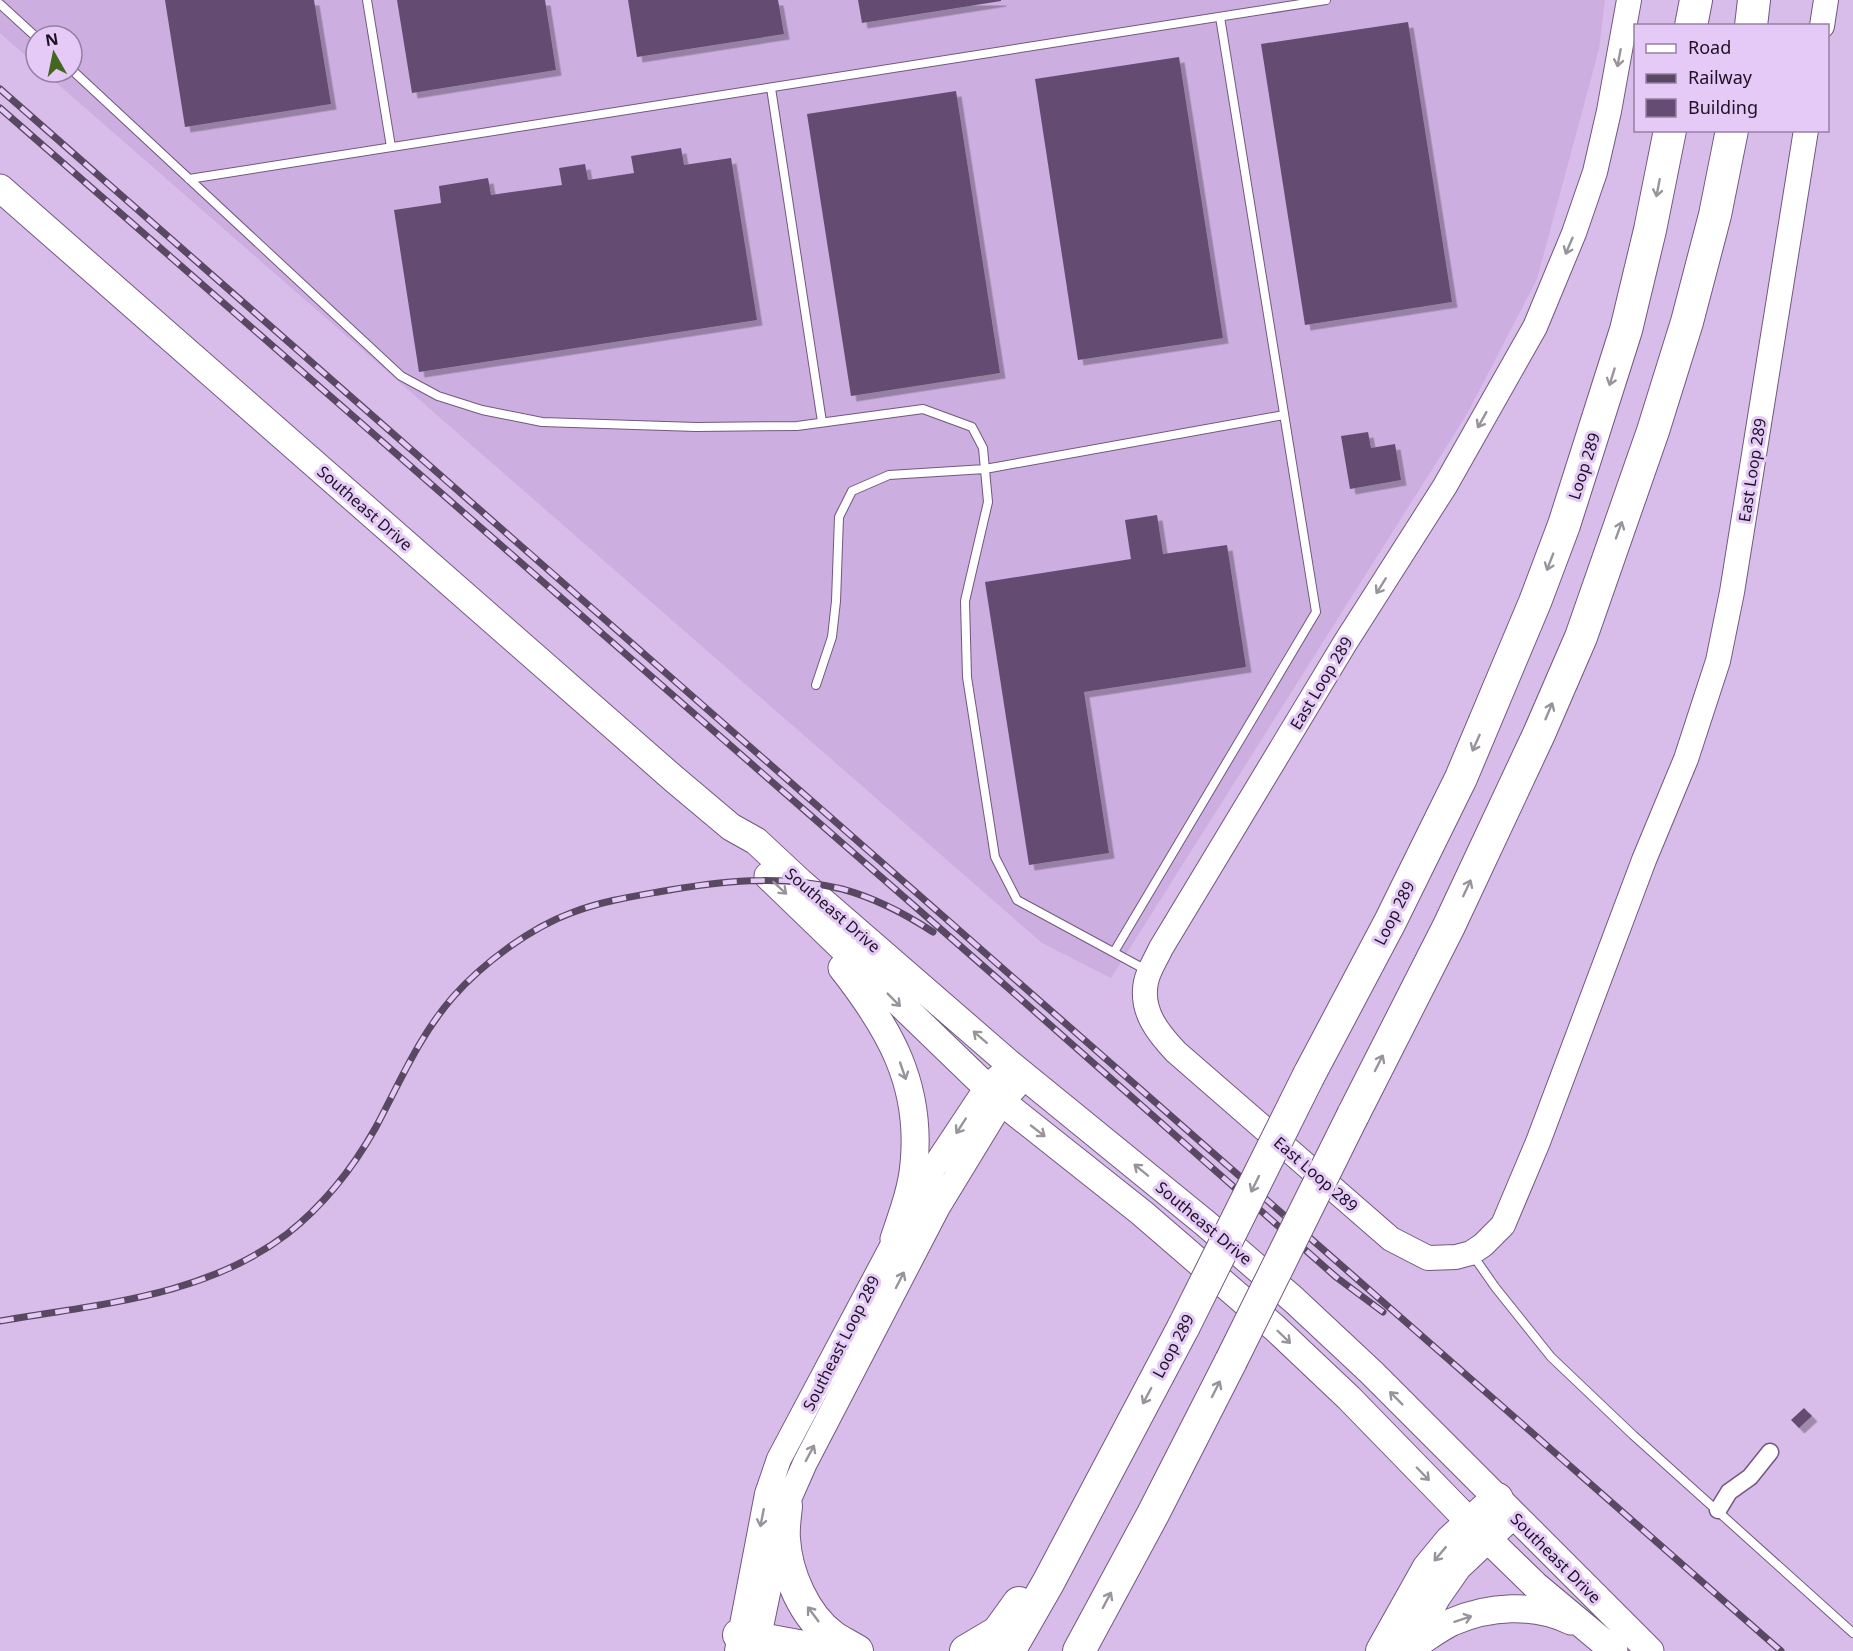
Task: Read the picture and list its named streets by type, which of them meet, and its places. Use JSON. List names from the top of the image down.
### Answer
{
  "streets": {
    "highway": ["Loop 289"],
    "main road": ["East Loop 289", "Southeast Drive", "Southeast Loop 289"]
  },
  "crossings": [
    ["Southeast Drive", "Southeast Loop 289"]
  ],
  "one_way": ["East Loop 289"],
  "legend": ["Road", "Railway", "Building"],
  "north": "top"
}
